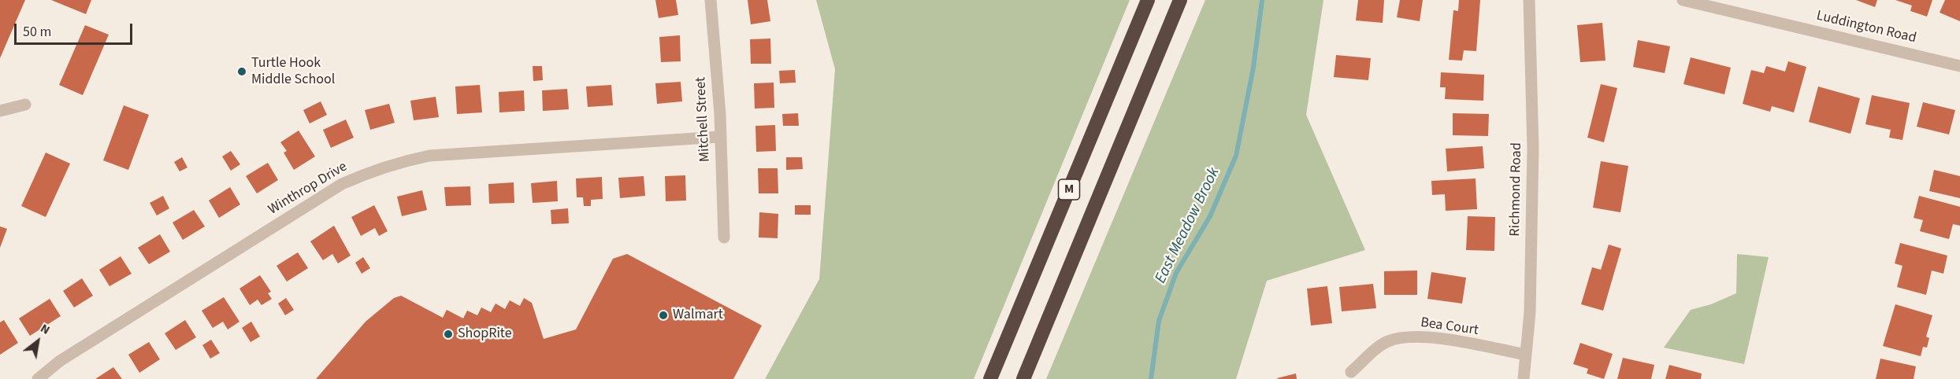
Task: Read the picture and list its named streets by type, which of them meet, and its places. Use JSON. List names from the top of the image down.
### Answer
{
  "streets": {
    "highway": ["M"],
    "street": [
      "Luddington Road",
      "Mitchell Street",
      "Winthrop Drive",
      "Richmond Road",
      "Bea Court"
    ]
  },
  "crossings": [
    ["Mitchell Street", "Winthrop Drive"],
    ["Richmond Road", "Bea Court"]
  ],
  "water": ["East Meadow Brook"],
  "places": ["Turtle Hook Middle School", "Walmart", "ShopRite"],
  "scale_bar": "50 m",
  "north": "top right"
}
